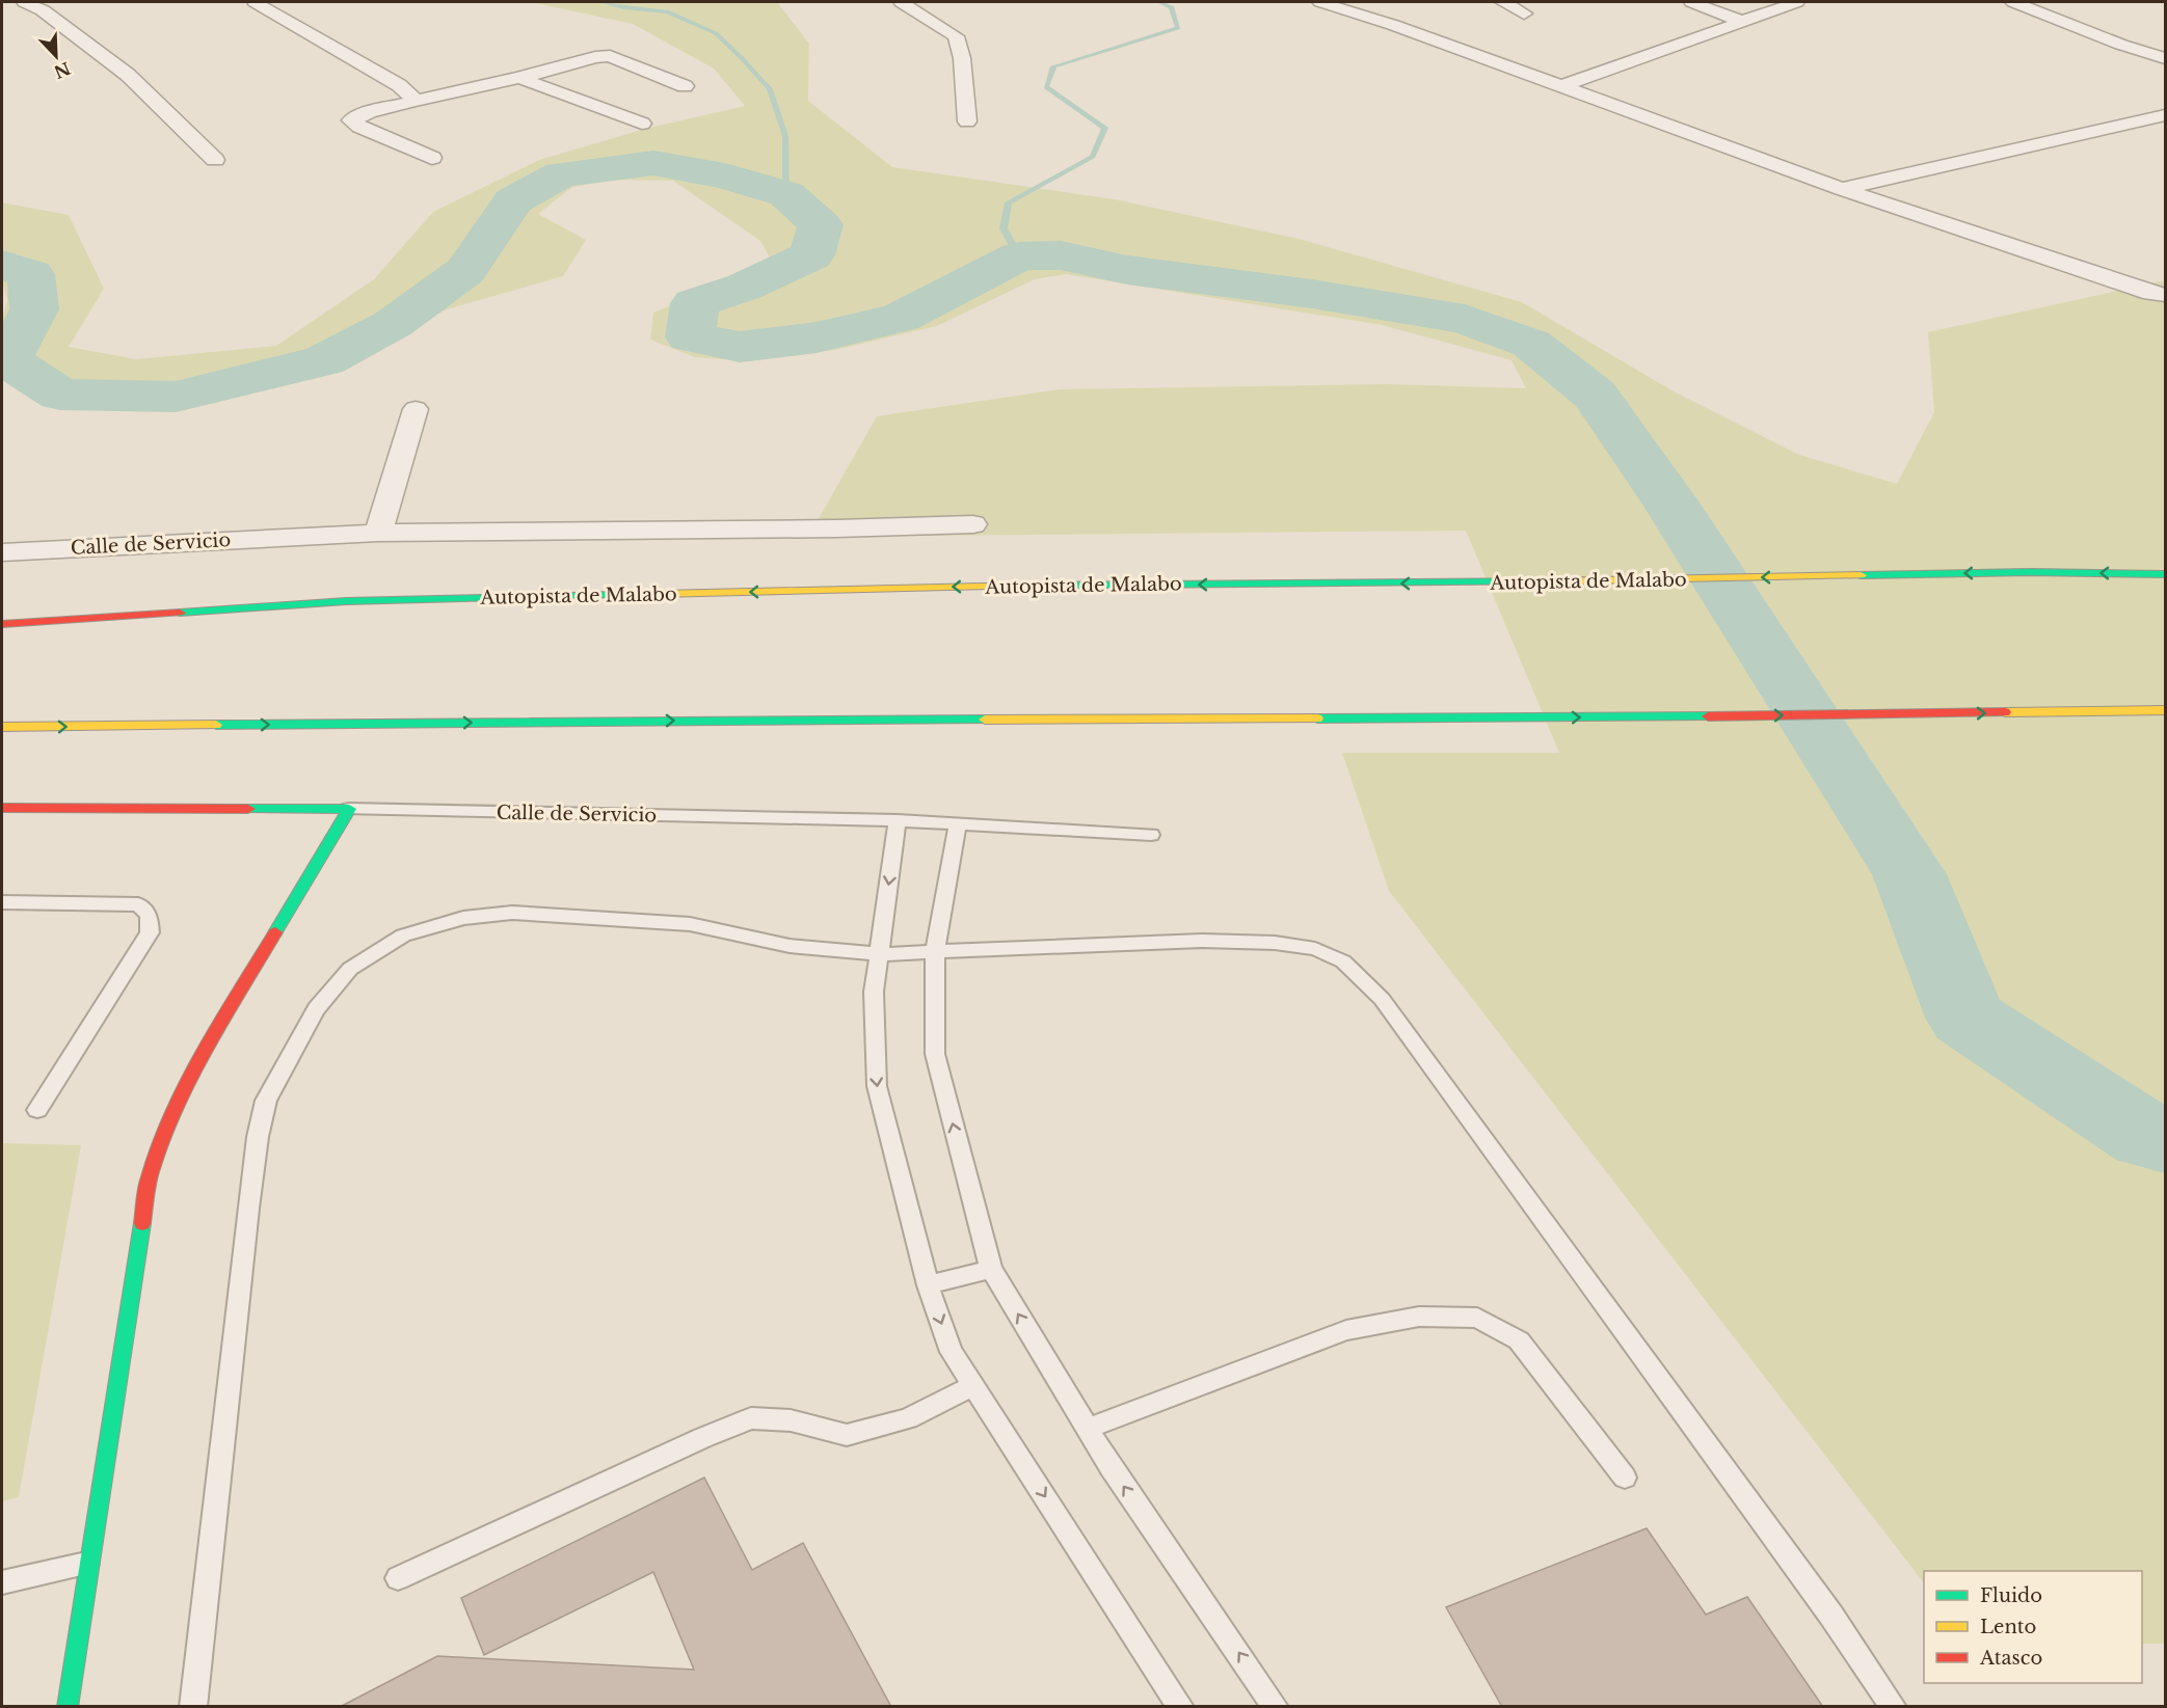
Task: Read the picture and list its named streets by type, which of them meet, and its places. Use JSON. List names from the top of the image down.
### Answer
{
  "streets": {
    "main road": ["Calle de Servicio", "Autopista de Malabo"]
  },
  "one_way": ["Autopista de Malabo"],
  "legend": ["Fluido", "Lento", "Atasco"],
  "north": "bottom right"
}
